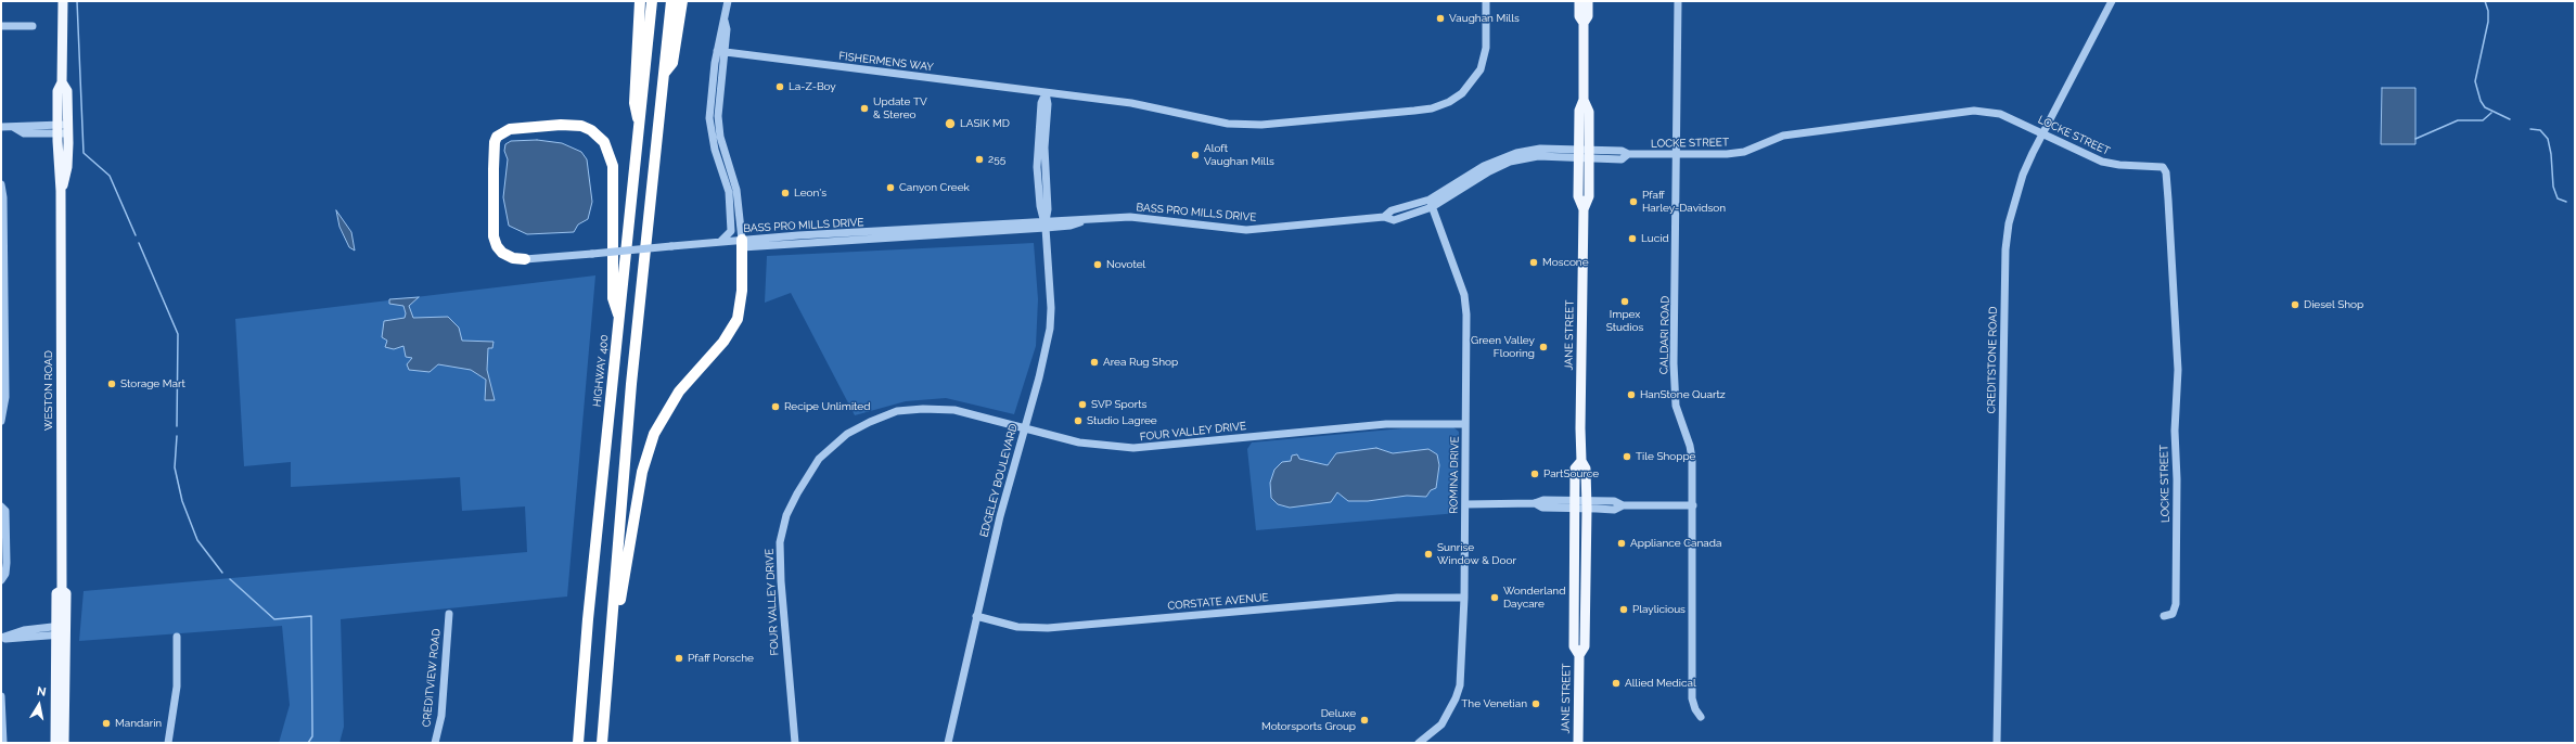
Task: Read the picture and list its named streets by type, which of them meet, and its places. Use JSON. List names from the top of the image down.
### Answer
{
  "streets": {
    "highway": ["HIGHWAY 400"],
    "main road": ["JANE STREET", "WESTON ROAD"],
    "street": [
      "FISHERMENS WAY",
      "LOCKE STREET",
      "BASS PRO MILLS DRIVE",
      "CALDARI ROAD",
      "CREDITSTONE ROAD",
      "FOUR VALLEY DRIVE",
      "ROMINA DRIVE",
      "EDGELEY BOULEVARD",
      "CORSTATE AVENUE",
      "CREDITVIEW ROAD"
    ]
  },
  "crossings": [
    ["FISHERMENS WAY", "EDGELEY BOULEVARD"],
    ["LOCKE STREET", "BASS PRO MILLS DRIVE"],
    ["LOCKE STREET", "JANE STREET"],
    ["LOCKE STREET", "CALDARI ROAD"],
    ["LOCKE STREET", "CREDITSTONE ROAD"],
    ["BASS PRO MILLS DRIVE", "JANE STREET"],
    ["BASS PRO MILLS DRIVE", "ROMINA DRIVE"],
    ["BASS PRO MILLS DRIVE", "EDGELEY BOULEVARD"],
    ["FOUR VALLEY DRIVE", "ROMINA DRIVE"],
    ["FOUR VALLEY DRIVE", "EDGELEY BOULEVARD"],
    ["ROMINA DRIVE", "CORSTATE AVENUE"],
    ["EDGELEY BOULEVARD", "CORSTATE AVENUE"]
  ],
  "places": [
    "Vaughan Mills",
    "La-Z-Boy",
    "Update TV & Stereo",
    "LASIK MD",
    "Aloft Vaughan Mills",
    "255",
    "Canyon Creek",
    "Leon's",
    "Pfaff Harley-Davidson",
    "Lucid",
    "Moscone",
    "Novotel",
    "Impex Studios",
    "Diesel Shop",
    "Green Valley Flooring",
    "Area Rug Shop",
    "Storage Mart",
    "HanStone Quartz",
    "SVP Sports",
    "Recipe Unlimited",
    "Studio Lagree",
    "Tile Shoppe",
    "PartSource",
    "Appliance Canada",
    "Sunrise Window & Door",
    "Wonderland Daycare",
    "Playlicious",
    "Pfaff Porsche",
    "Allied Medical",
    "The Venetian",
    "Deluxe Motorsports Group",
    "Mandarin"
  ],
  "north": "top"
}
